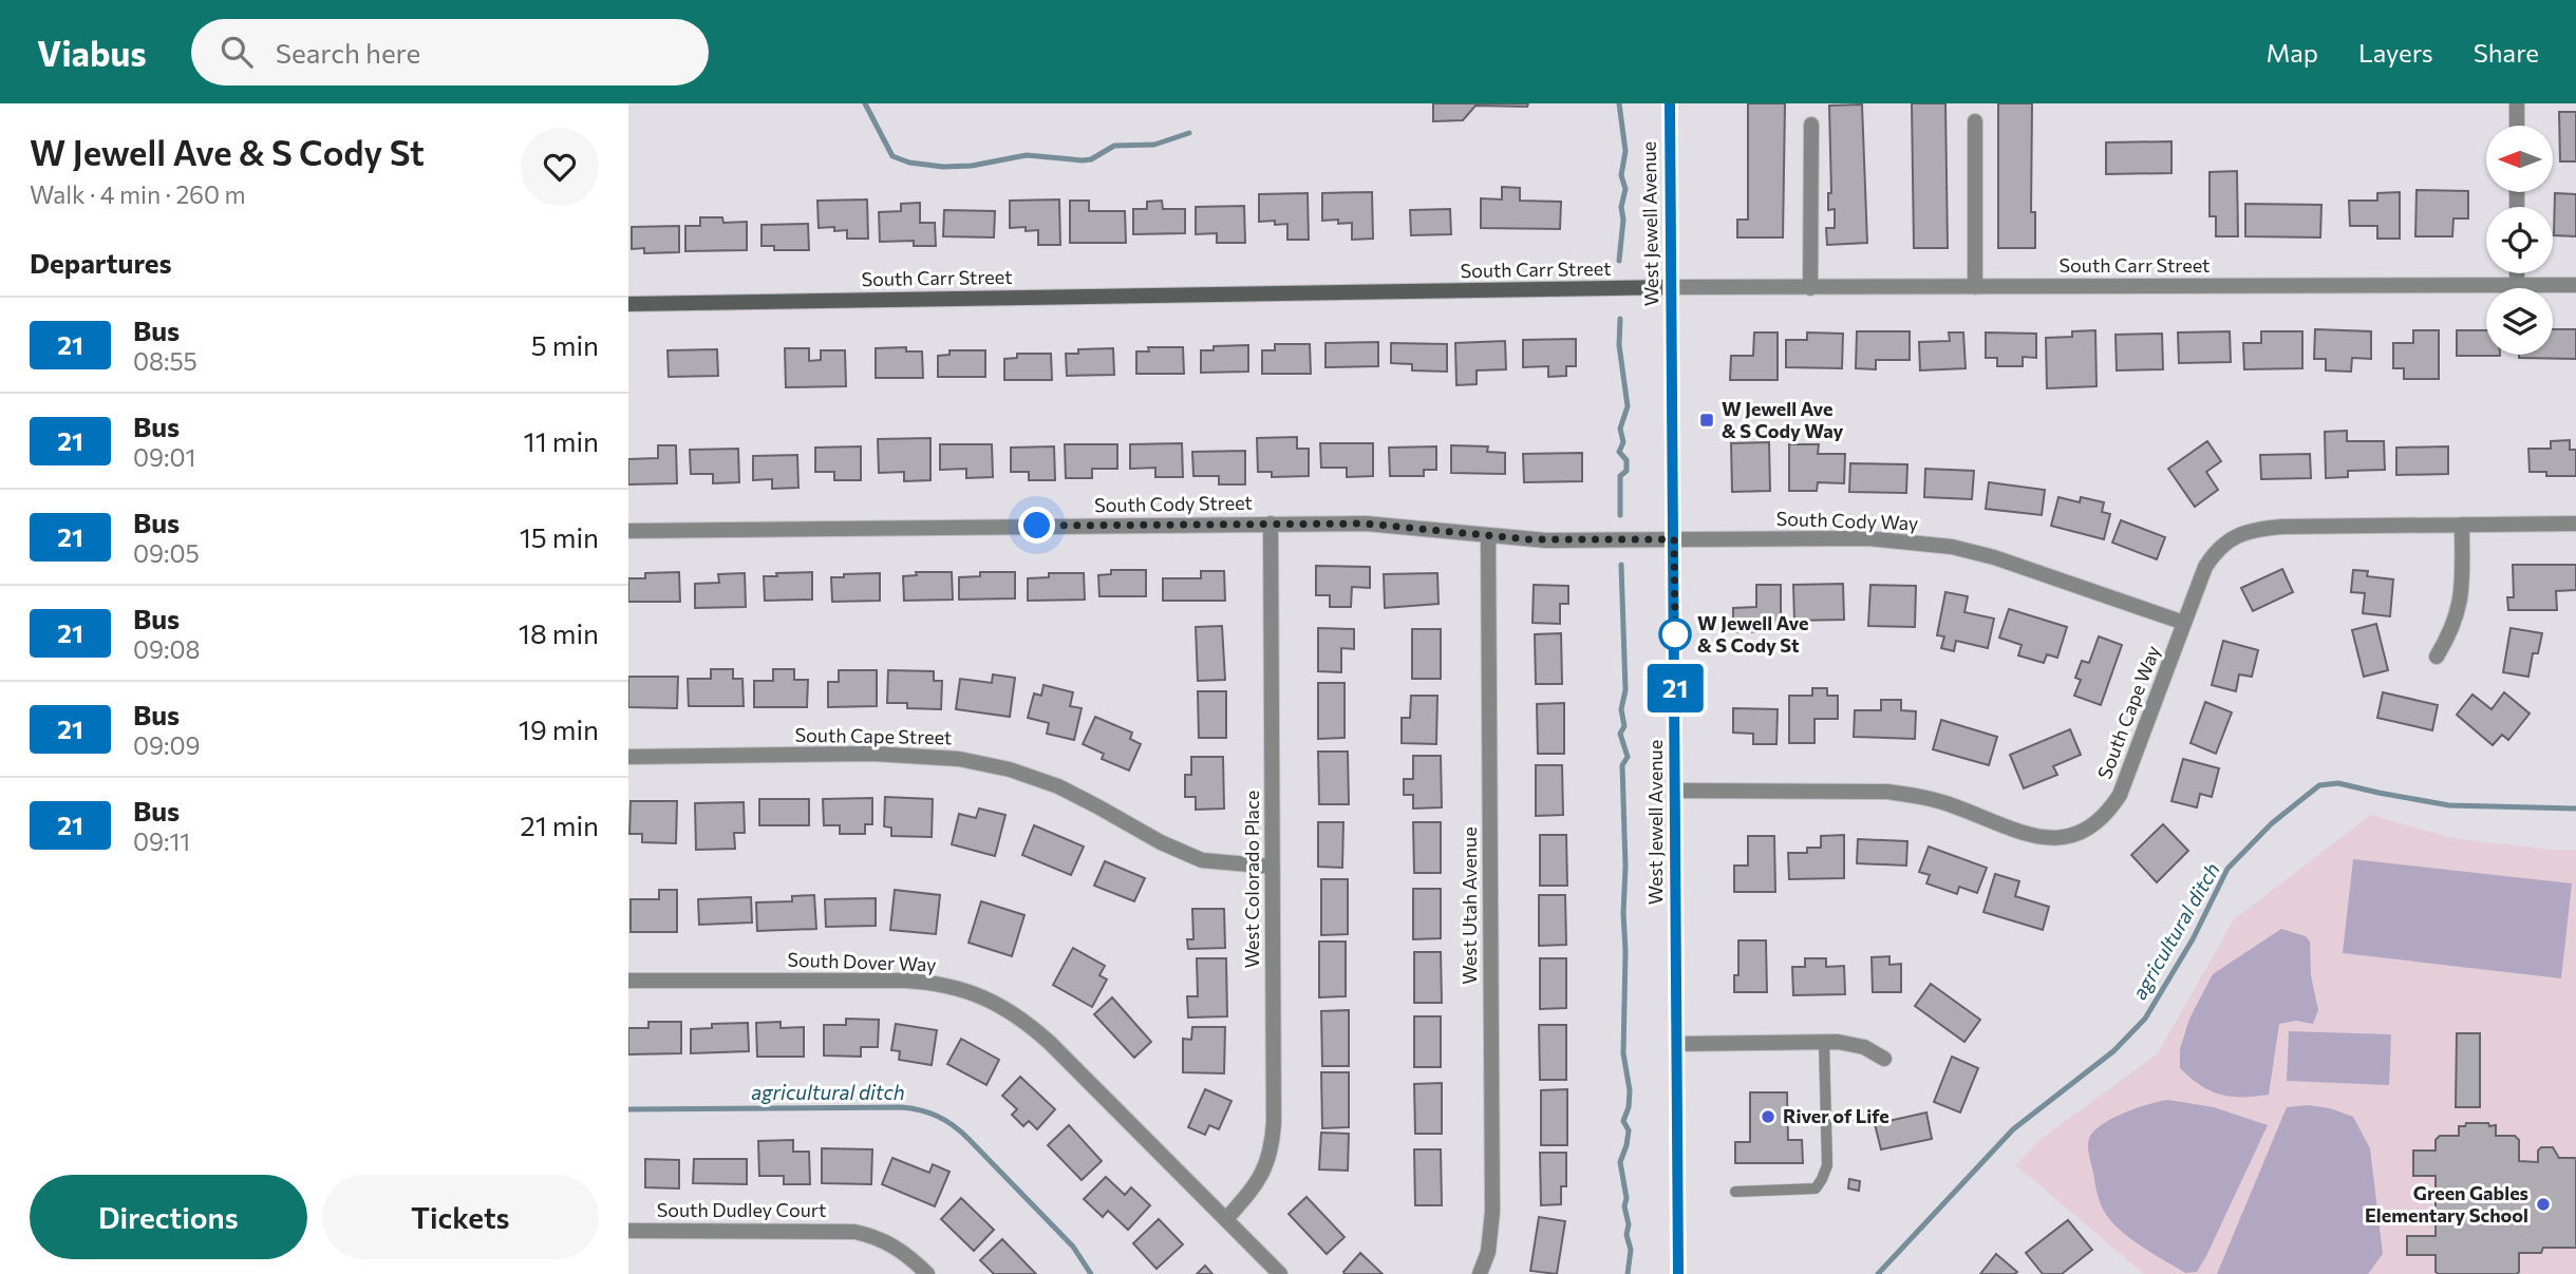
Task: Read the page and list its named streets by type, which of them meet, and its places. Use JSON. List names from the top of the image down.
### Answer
{
  "streets": {
    "main road": ["West Jewell Avenue", "South Carr Street"],
    "street": [
      "South Cody Street",
      "South Cody Way",
      "South Cape Way",
      "South Cape Street",
      "West Colorado Place",
      "West Utah Avenue",
      "South Dover Way",
      "South Dudley Court"
    ]
  },
  "crossings": [
    ["West Jewell Avenue", "South Carr Street"],
    ["West Jewell Avenue", "South Cody Street"],
    ["West Jewell Avenue", "South Cody Way"],
    ["West Jewell Avenue", "South Cape Way"],
    ["South Cody Street", "South Cody Way"],
    ["South Cody Street", "West Colorado Place"],
    ["South Cody Street", "West Utah Avenue"],
    ["South Cody Way", "South Cape Way"],
    ["South Cape Street", "West Colorado Place"],
    ["West Colorado Place", "South Dover Way"]
  ],
  "water": ["agricultural ditch"],
  "places": {
    "transit": ["W Jewell Ave & S Cody Way"],
    "other": ["W Jewell Ave & S Cody St", "River of Life", "Green Gables Elementary School"]
  },
  "lines": ["bus line 21"],
  "north": "left",
  "page": {
    "header": "Viabus",
    "search": "Search here",
    "nav": ["Map", "Layers", "Share"],
    "heading": [
      ["W Jewell Ave & S Cody St", "Walk · 4 min · 260 m"],
      "Departures"
    ],
    "on_map": "21",
    "list": [
      {
        "mark": "21",
        "name": "Bus",
        "note": "08:55",
        "value": "5 min"
      },
      {
        "mark": "21",
        "name": "Bus",
        "note": "09:01",
        "value": "11 min"
      },
      {
        "mark": "21",
        "name": "Bus",
        "note": "09:05",
        "value": "15 min"
      },
      {
        "mark": "21",
        "name": "Bus",
        "note": "09:08",
        "value": "18 min"
      },
      {
        "mark": "21",
        "name": "Bus",
        "note": "09:09",
        "value": "19 min"
      },
      {
        "mark": "21",
        "name": "Bus",
        "note": "09:11",
        "value": "21 min"
      }
    ],
    "buttons": ["Directions", "Tickets"]
  }
}
